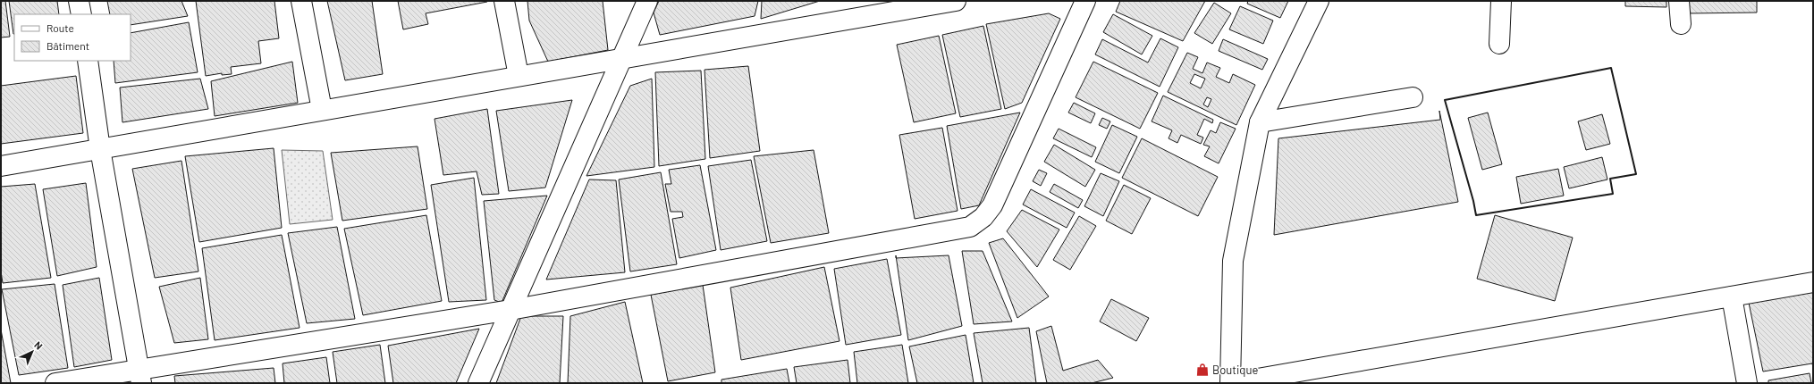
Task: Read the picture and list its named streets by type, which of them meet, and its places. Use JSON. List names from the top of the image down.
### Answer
{
  "places": {
    "shop": ["Boutique"]
  },
  "legend": ["Route", "Bâtiment"],
  "north": "top right"
}
